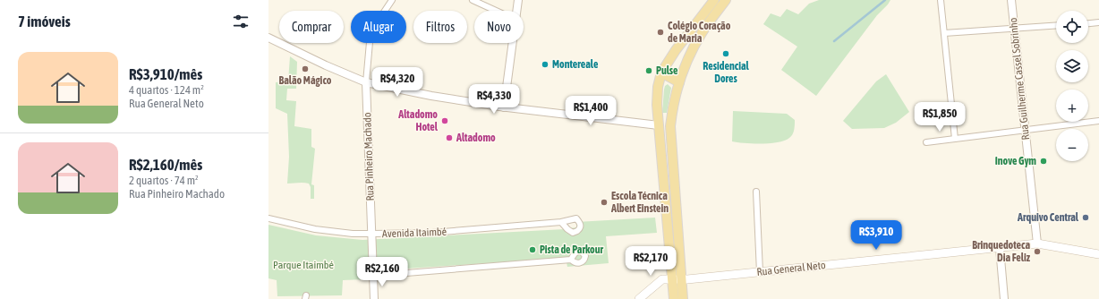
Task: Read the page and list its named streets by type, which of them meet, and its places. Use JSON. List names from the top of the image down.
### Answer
{
  "streets": {
    "main road": ["Rua General Neto"],
    "street": ["Rua Guilherme Cassel Sobrinho", "Rua Pinheiro Machado", "Avenida Itaimbé"]
  },
  "crossings": [
    ["Rua Guilherme Cassel Sobrinho", "Rua General Neto"],
    ["Rua Pinheiro Machado", "Avenida Itaimbé"]
  ],
  "parks": ["Parque Itaimbé"],
  "places": [
    "Colégio Coração de Maria",
    "Residencial Dores",
    "Montereale",
    "Balão Mágico",
    "Pulse",
    "Altadomo Hotel",
    "Altadomo",
    "Inove Gym",
    "Escola Técnica Albert Einstein",
    "Arquivo Central",
    "Pista de Parkour",
    "Brinquedoteca Dia Feliz"
  ],
  "page": {
    "heading": "7 imóveis",
    "map_buttons": ["+", "−"],
    "chip": [
      "Comprar",
      "Alugar",
      "Filtros",
      "Novo"
    ],
    "list": [
      {
        "name": "R$3,910/mês",
        "note": "4 quartos · 124 m² · Rua General Neto"
      },
      {
        "name": "R$2,160/mês",
        "note": "2 quartos · 74 m² · Rua Pinheiro Machado"
      }
    ],
    "price": [
      "R$4,320",
      "R$4,330",
      "R$1,400",
      "R$1,850",
      "R$3,910",
      "R$2,170",
      "R$2,160"
    ]
  }
}
